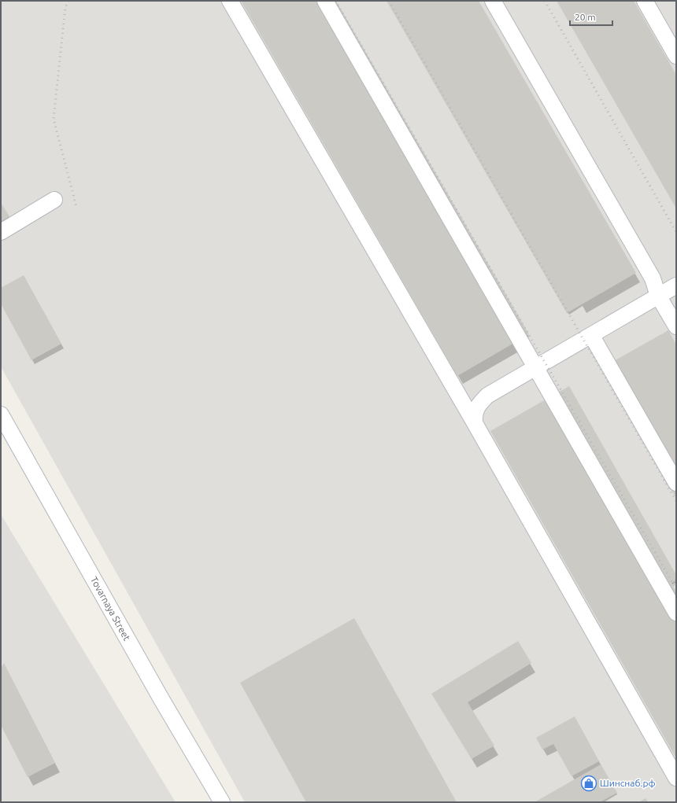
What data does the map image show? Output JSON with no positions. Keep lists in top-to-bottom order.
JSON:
{
  "streets": {
    "street": ["Tovarnaya Street"]
  },
  "places": {
    "shop": ["Шинснаб.рф"]
  },
  "scale_bar": "20 m"
}
